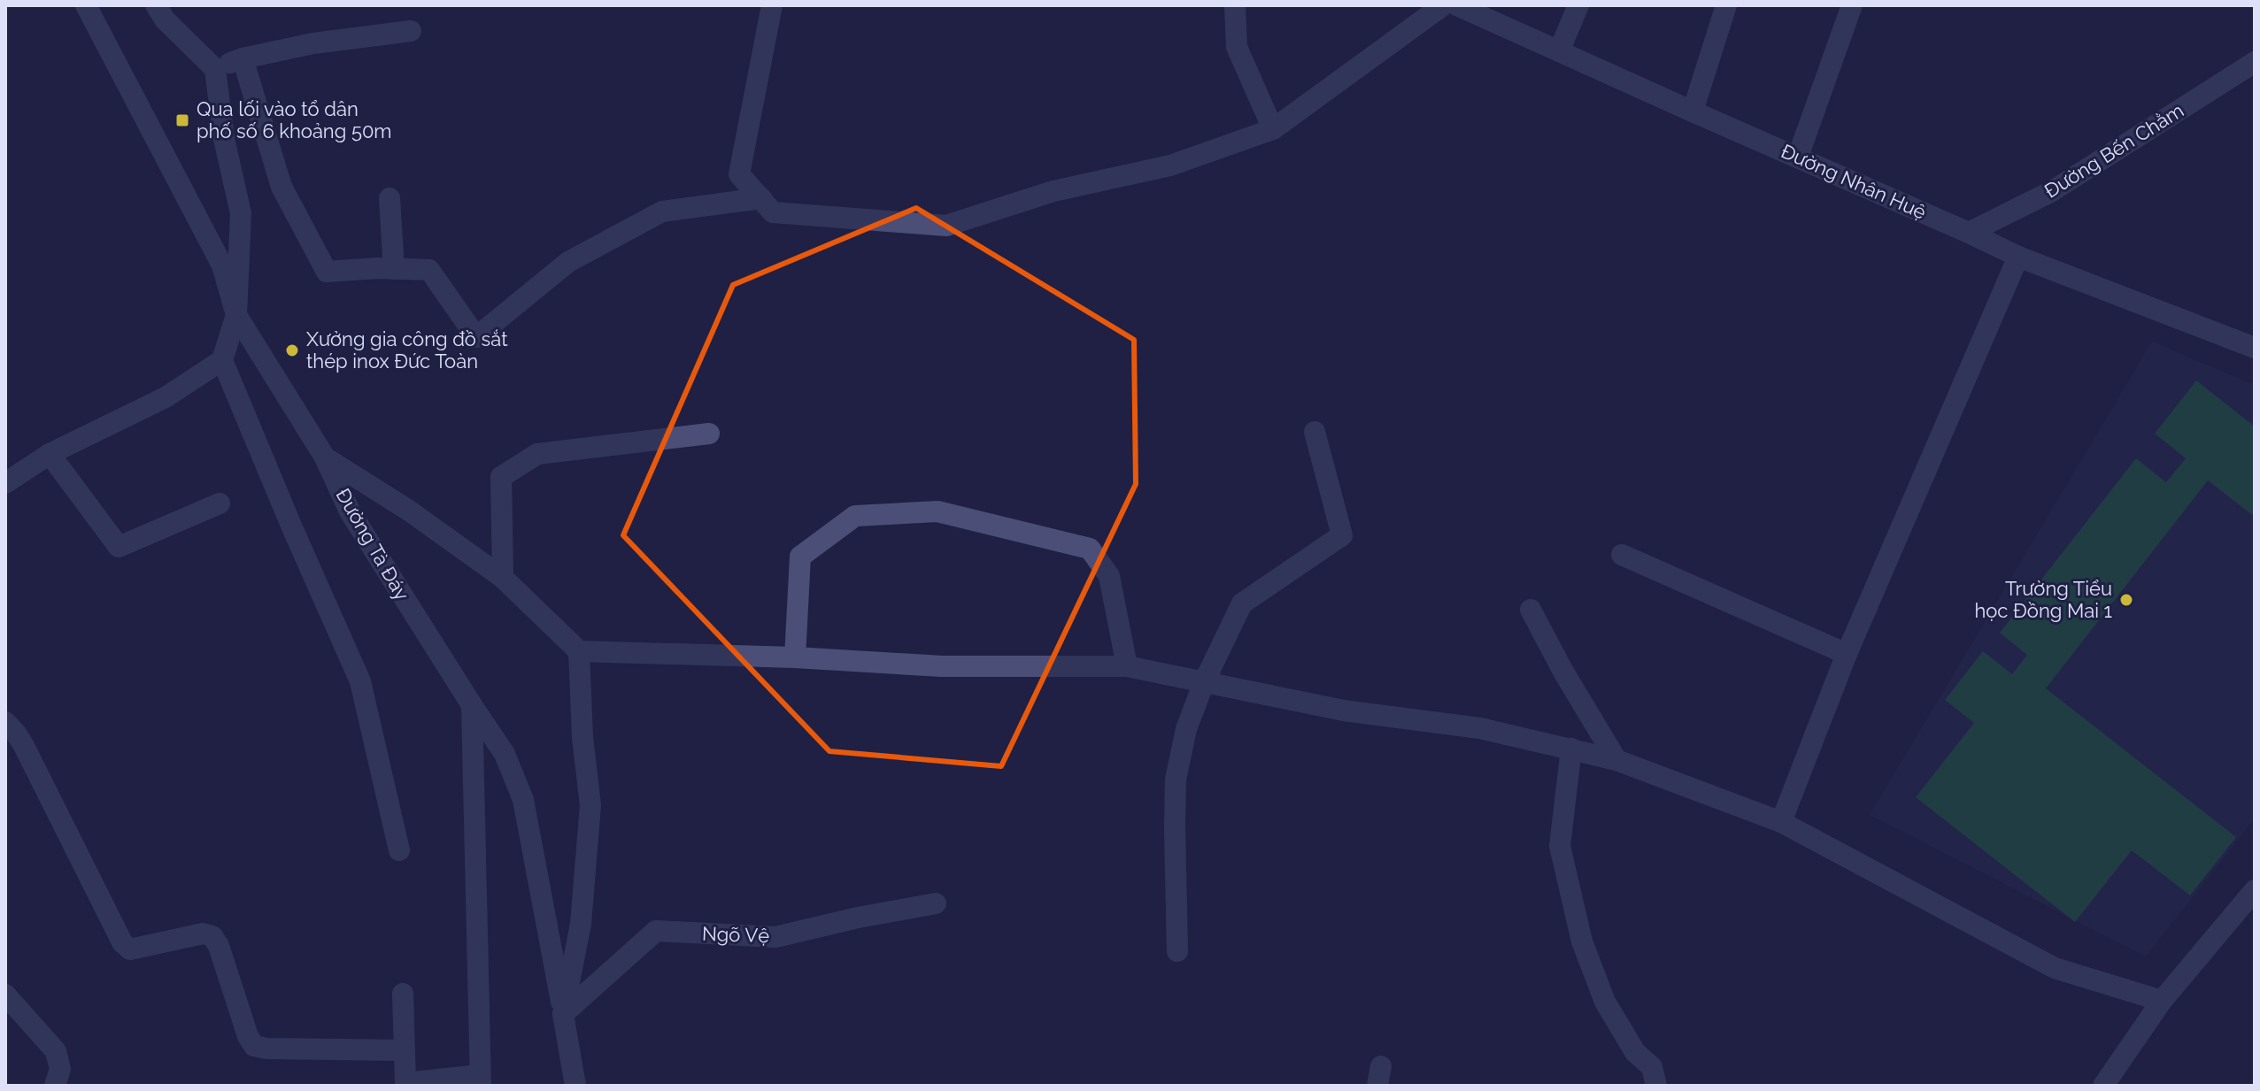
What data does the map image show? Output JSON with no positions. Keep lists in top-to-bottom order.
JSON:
{
  "streets": {
    "street": [
      "Đường Bến Chằm",
      "Đường Nhân Huệ",
      "Đường Tà Đáy",
      "Ngõ Vệ"
    ]
  },
  "crossings": [
    ["Đường Bến Chằm", "Đường Nhân Huệ"],
    ["Đường Tà Đáy", "Ngõ Vệ"]
  ],
  "places": {
    "transit": ["Qua lối vào tổ dân phố số 6 khoảng 50m"],
    "other": ["Xưởng gia công đồ sắt thép inox Đức Toàn", "Trường Tiểu học Đồng Mai 1"]
  }
}
